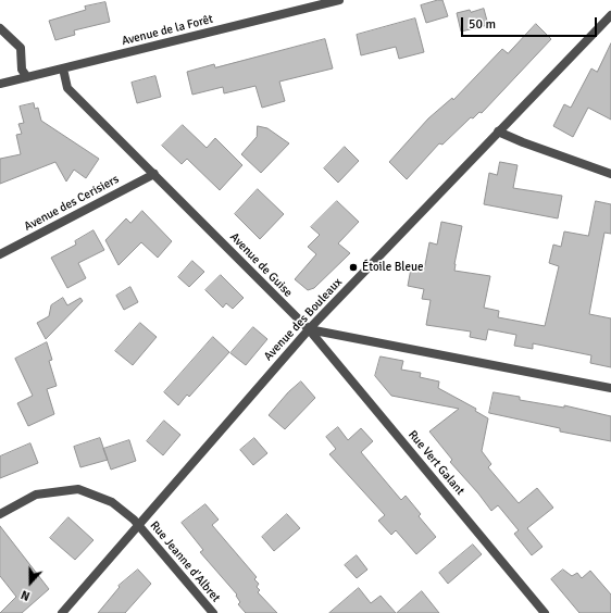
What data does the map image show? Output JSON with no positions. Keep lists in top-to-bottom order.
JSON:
{
  "streets": {
    "street": [
      "Avenue de la Forêt",
      "Avenue des Cerisiers",
      "Avenue de Guise",
      "Avenue des Bouleaux",
      "Rue Vert Galant",
      "Rue Jeanne d'Albret"
    ]
  },
  "crossings": [
    ["Avenue de la Forêt", "Avenue de Guise"],
    ["Avenue des Cerisiers", "Avenue de Guise"],
    ["Avenue de Guise", "Avenue des Bouleaux"],
    ["Avenue de Guise", "Rue Vert Galant"],
    ["Avenue des Bouleaux", "Rue Vert Galant"],
    ["Avenue des Bouleaux", "Rue Jeanne d'Albret"]
  ],
  "places": ["Étoile Bleue"],
  "scale_bar": "50 m",
  "north": "bottom"
}
